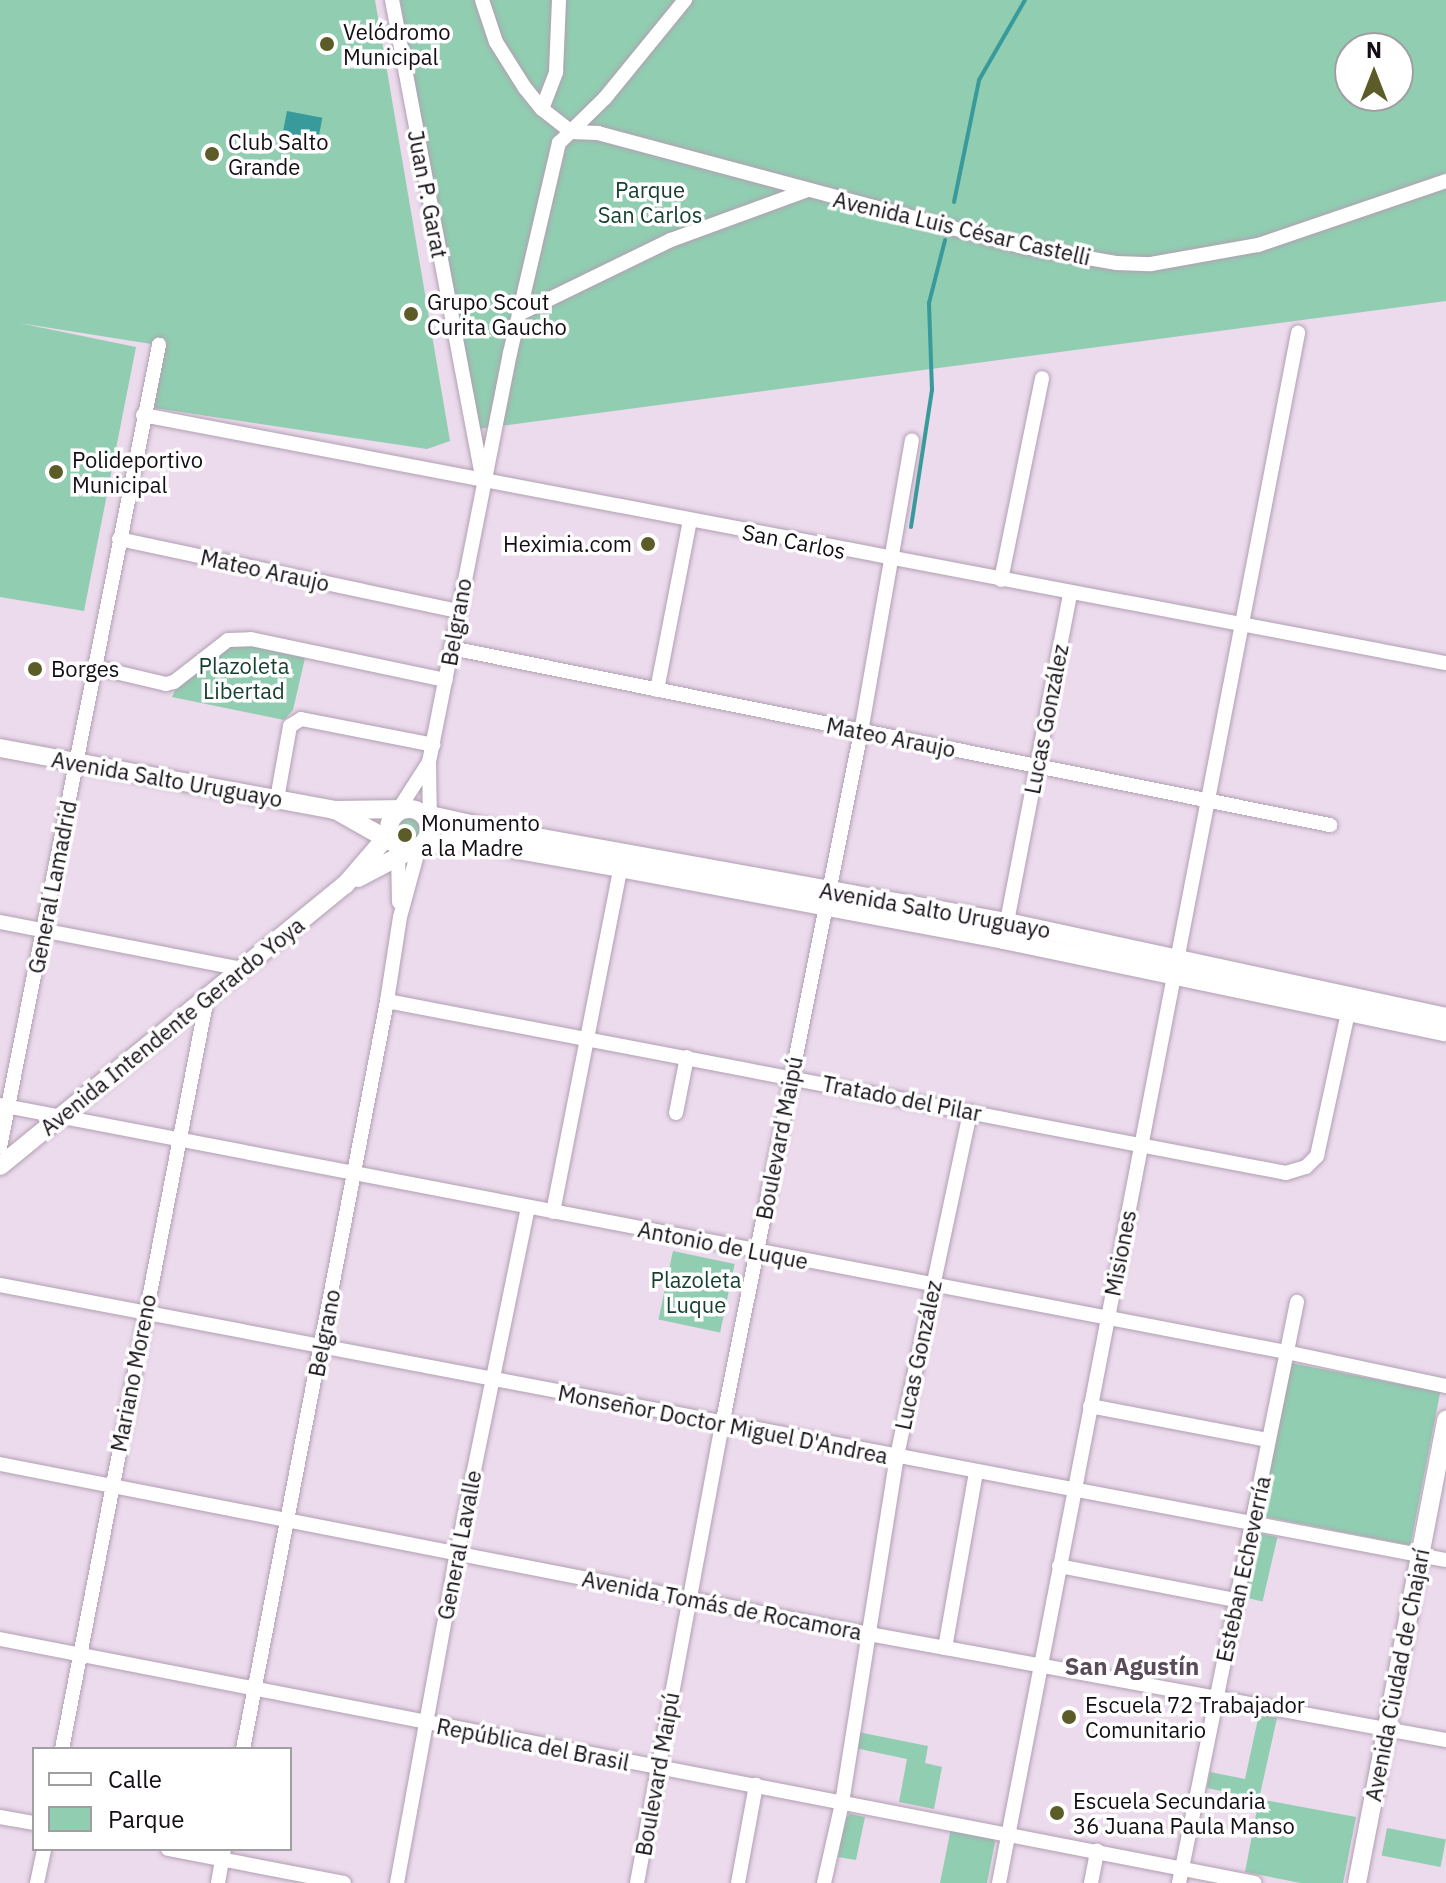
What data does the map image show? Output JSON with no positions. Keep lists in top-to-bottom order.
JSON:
{
  "streets": {
    "main road": ["Avenida Salto Uruguayo", "Avenida Intendente Gerardo Yoya", "Avenida Ciudad de Chajarí"],
    "street": [
      "Juan P. Garat",
      "Avenida Luis César Castelli",
      "San Carlos",
      "Mateo Araujo",
      "Belgrano",
      "Lucas González",
      "General Lamadrid",
      "Tratado del Pilar",
      "Boulevard Maipú",
      "Antonio de Luque",
      "Misiones",
      "Mariano Moreno",
      "Monseñor Doctor Miguel D'Andrea",
      "General Lavalle",
      "Esteban Echeverría",
      "Avenida Tomás de Rocamora",
      "República del Brasil"
    ]
  },
  "crossings": [
    ["Juan P. Garat", "San Carlos"],
    ["Juan P. Garat", "Belgrano"],
    ["Avenida Luis César Castelli", "Belgrano"],
    ["San Carlos", "Belgrano"],
    ["San Carlos", "Lucas González"],
    ["San Carlos", "General Lamadrid"],
    ["San Carlos", "Boulevard Maipú"],
    ["San Carlos", "Misiones"],
    ["Mateo Araujo", "Belgrano"],
    ["Mateo Araujo", "Lucas González"],
    ["Mateo Araujo", "General Lamadrid"],
    ["Mateo Araujo", "Boulevard Maipú"],
    ["Mateo Araujo", "Misiones"],
    ["Belgrano", "Avenida Salto Uruguayo"],
    ["Belgrano", "Avenida Intendente Gerardo Yoya"],
    ["Belgrano", "Tratado del Pilar"],
    ["Belgrano", "Antonio de Luque"],
    ["Belgrano", "Monseñor Doctor Miguel D'Andrea"],
    ["Belgrano", "Avenida Tomás de Rocamora"],
    ["Belgrano", "República del Brasil"],
    ["Lucas González", "Avenida Salto Uruguayo"],
    ["Lucas González", "Tratado del Pilar"],
    ["Lucas González", "Antonio de Luque"],
    ["Lucas González", "Monseñor Doctor Miguel D'Andrea"],
    ["Lucas González", "Avenida Tomás de Rocamora"],
    ["Lucas González", "República del Brasil"],
    ["Avenida Salto Uruguayo", "General Lamadrid"],
    ["Avenida Salto Uruguayo", "Avenida Intendente Gerardo Yoya"],
    ["Avenida Salto Uruguayo", "Tratado del Pilar"],
    ["Avenida Salto Uruguayo", "Boulevard Maipú"],
    ["Avenida Salto Uruguayo", "Misiones"],
    ["General Lamadrid", "Antonio de Luque"],
    ["Avenida Intendente Gerardo Yoya", "Antonio de Luque"],
    ["Avenida Intendente Gerardo Yoya", "Mariano Moreno"],
    ["Tratado del Pilar", "Boulevard Maipú"],
    ["Tratado del Pilar", "Misiones"],
    ["Boulevard Maipú", "Antonio de Luque"],
    ["Boulevard Maipú", "Monseñor Doctor Miguel D'Andrea"],
    ["Boulevard Maipú", "Avenida Tomás de Rocamora"],
    ["Boulevard Maipú", "República del Brasil"],
    ["Antonio de Luque", "Misiones"],
    ["Antonio de Luque", "Mariano Moreno"],
    ["Antonio de Luque", "General Lavalle"],
    ["Antonio de Luque", "Esteban Echeverría"],
    ["Misiones", "Monseñor Doctor Miguel D'Andrea"],
    ["Misiones", "Avenida Tomás de Rocamora"],
    ["Misiones", "República del Brasil"],
    ["Mariano Moreno", "Monseñor Doctor Miguel D'Andrea"],
    ["Mariano Moreno", "Avenida Tomás de Rocamora"],
    ["Mariano Moreno", "República del Brasil"],
    ["Monseñor Doctor Miguel D'Andrea", "General Lavalle"],
    ["Monseñor Doctor Miguel D'Andrea", "Esteban Echeverría"],
    ["Monseñor Doctor Miguel D'Andrea", "Avenida Ciudad de Chajarí"],
    ["General Lavalle", "Avenida Tomás de Rocamora"],
    ["General Lavalle", "República del Brasil"],
    ["Esteban Echeverría", "Avenida Tomás de Rocamora"],
    ["Esteban Echeverría", "República del Brasil"],
    ["Avenida Tomás de Rocamora", "Avenida Ciudad de Chajarí"]
  ],
  "districts": ["San Agustín"],
  "parks": ["Parque San Carlos", "Plazoleta Libertad", "Plazoleta Luque"],
  "places": [
    "Velódromo Municipal",
    "Club Salto Grande",
    "Grupo Scout Curita Gaucho",
    "Polideportivo Municipal",
    "Heximia.com",
    "Borges",
    "Monumento a la Madre",
    "Escuela 72 Trabajador Comunitario",
    "Escuela Secundaria 36 Juana Paula Manso"
  ],
  "legend": ["Calle", "Parque"],
  "north": "top"
}
